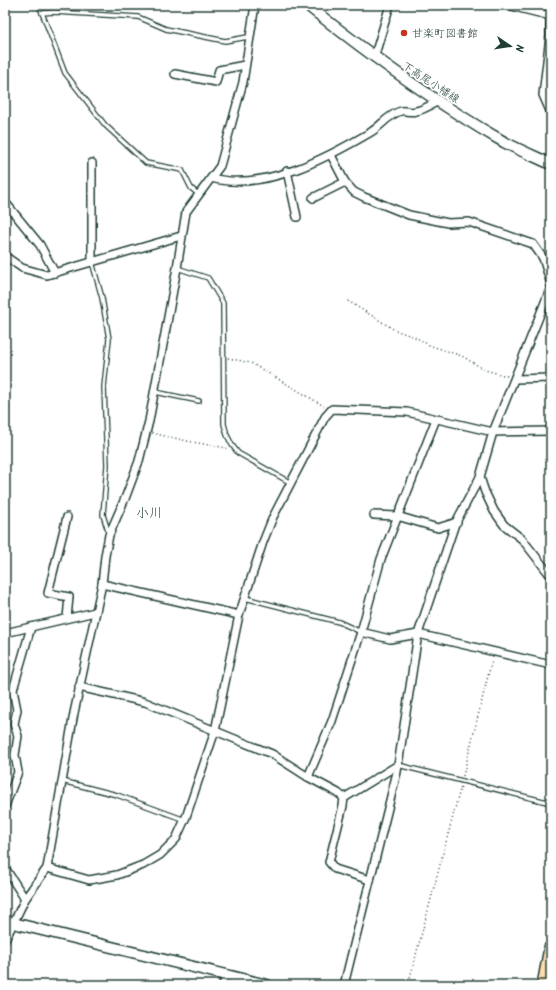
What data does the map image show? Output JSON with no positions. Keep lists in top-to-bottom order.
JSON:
{
  "streets": {
    "main road": ["下高尾小幡線"]
  },
  "districts": ["小川"],
  "places": ["甘楽町図書館"],
  "north": "right"
}
